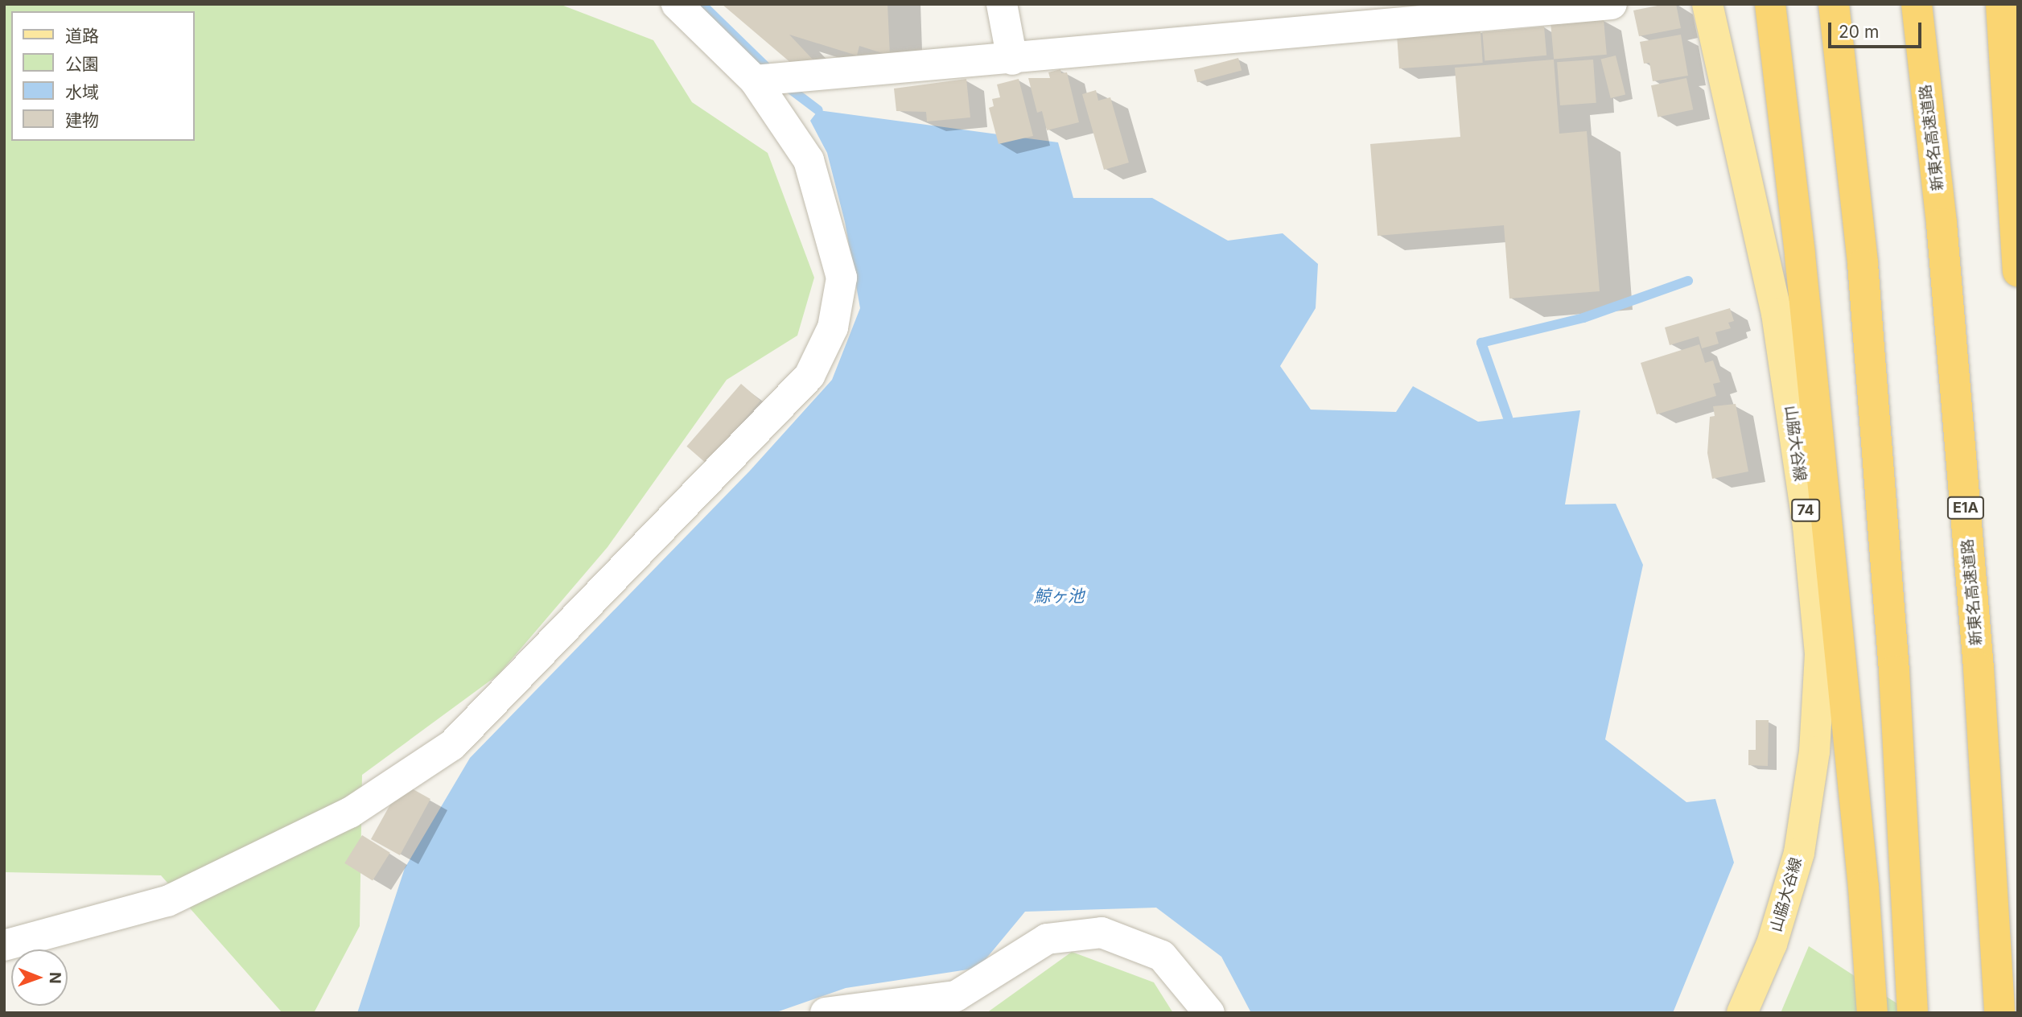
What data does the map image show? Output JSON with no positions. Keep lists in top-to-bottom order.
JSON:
{
  "streets": {
    "highway": ["新東名高速道路", "E1A"],
    "main road": ["山脇大谷線", "74"]
  },
  "water": ["鯨ヶ池"],
  "legend": [
    "道路",
    "公園",
    "水域",
    "建物"
  ],
  "scale_bar": "20 m",
  "north": "right"
}
